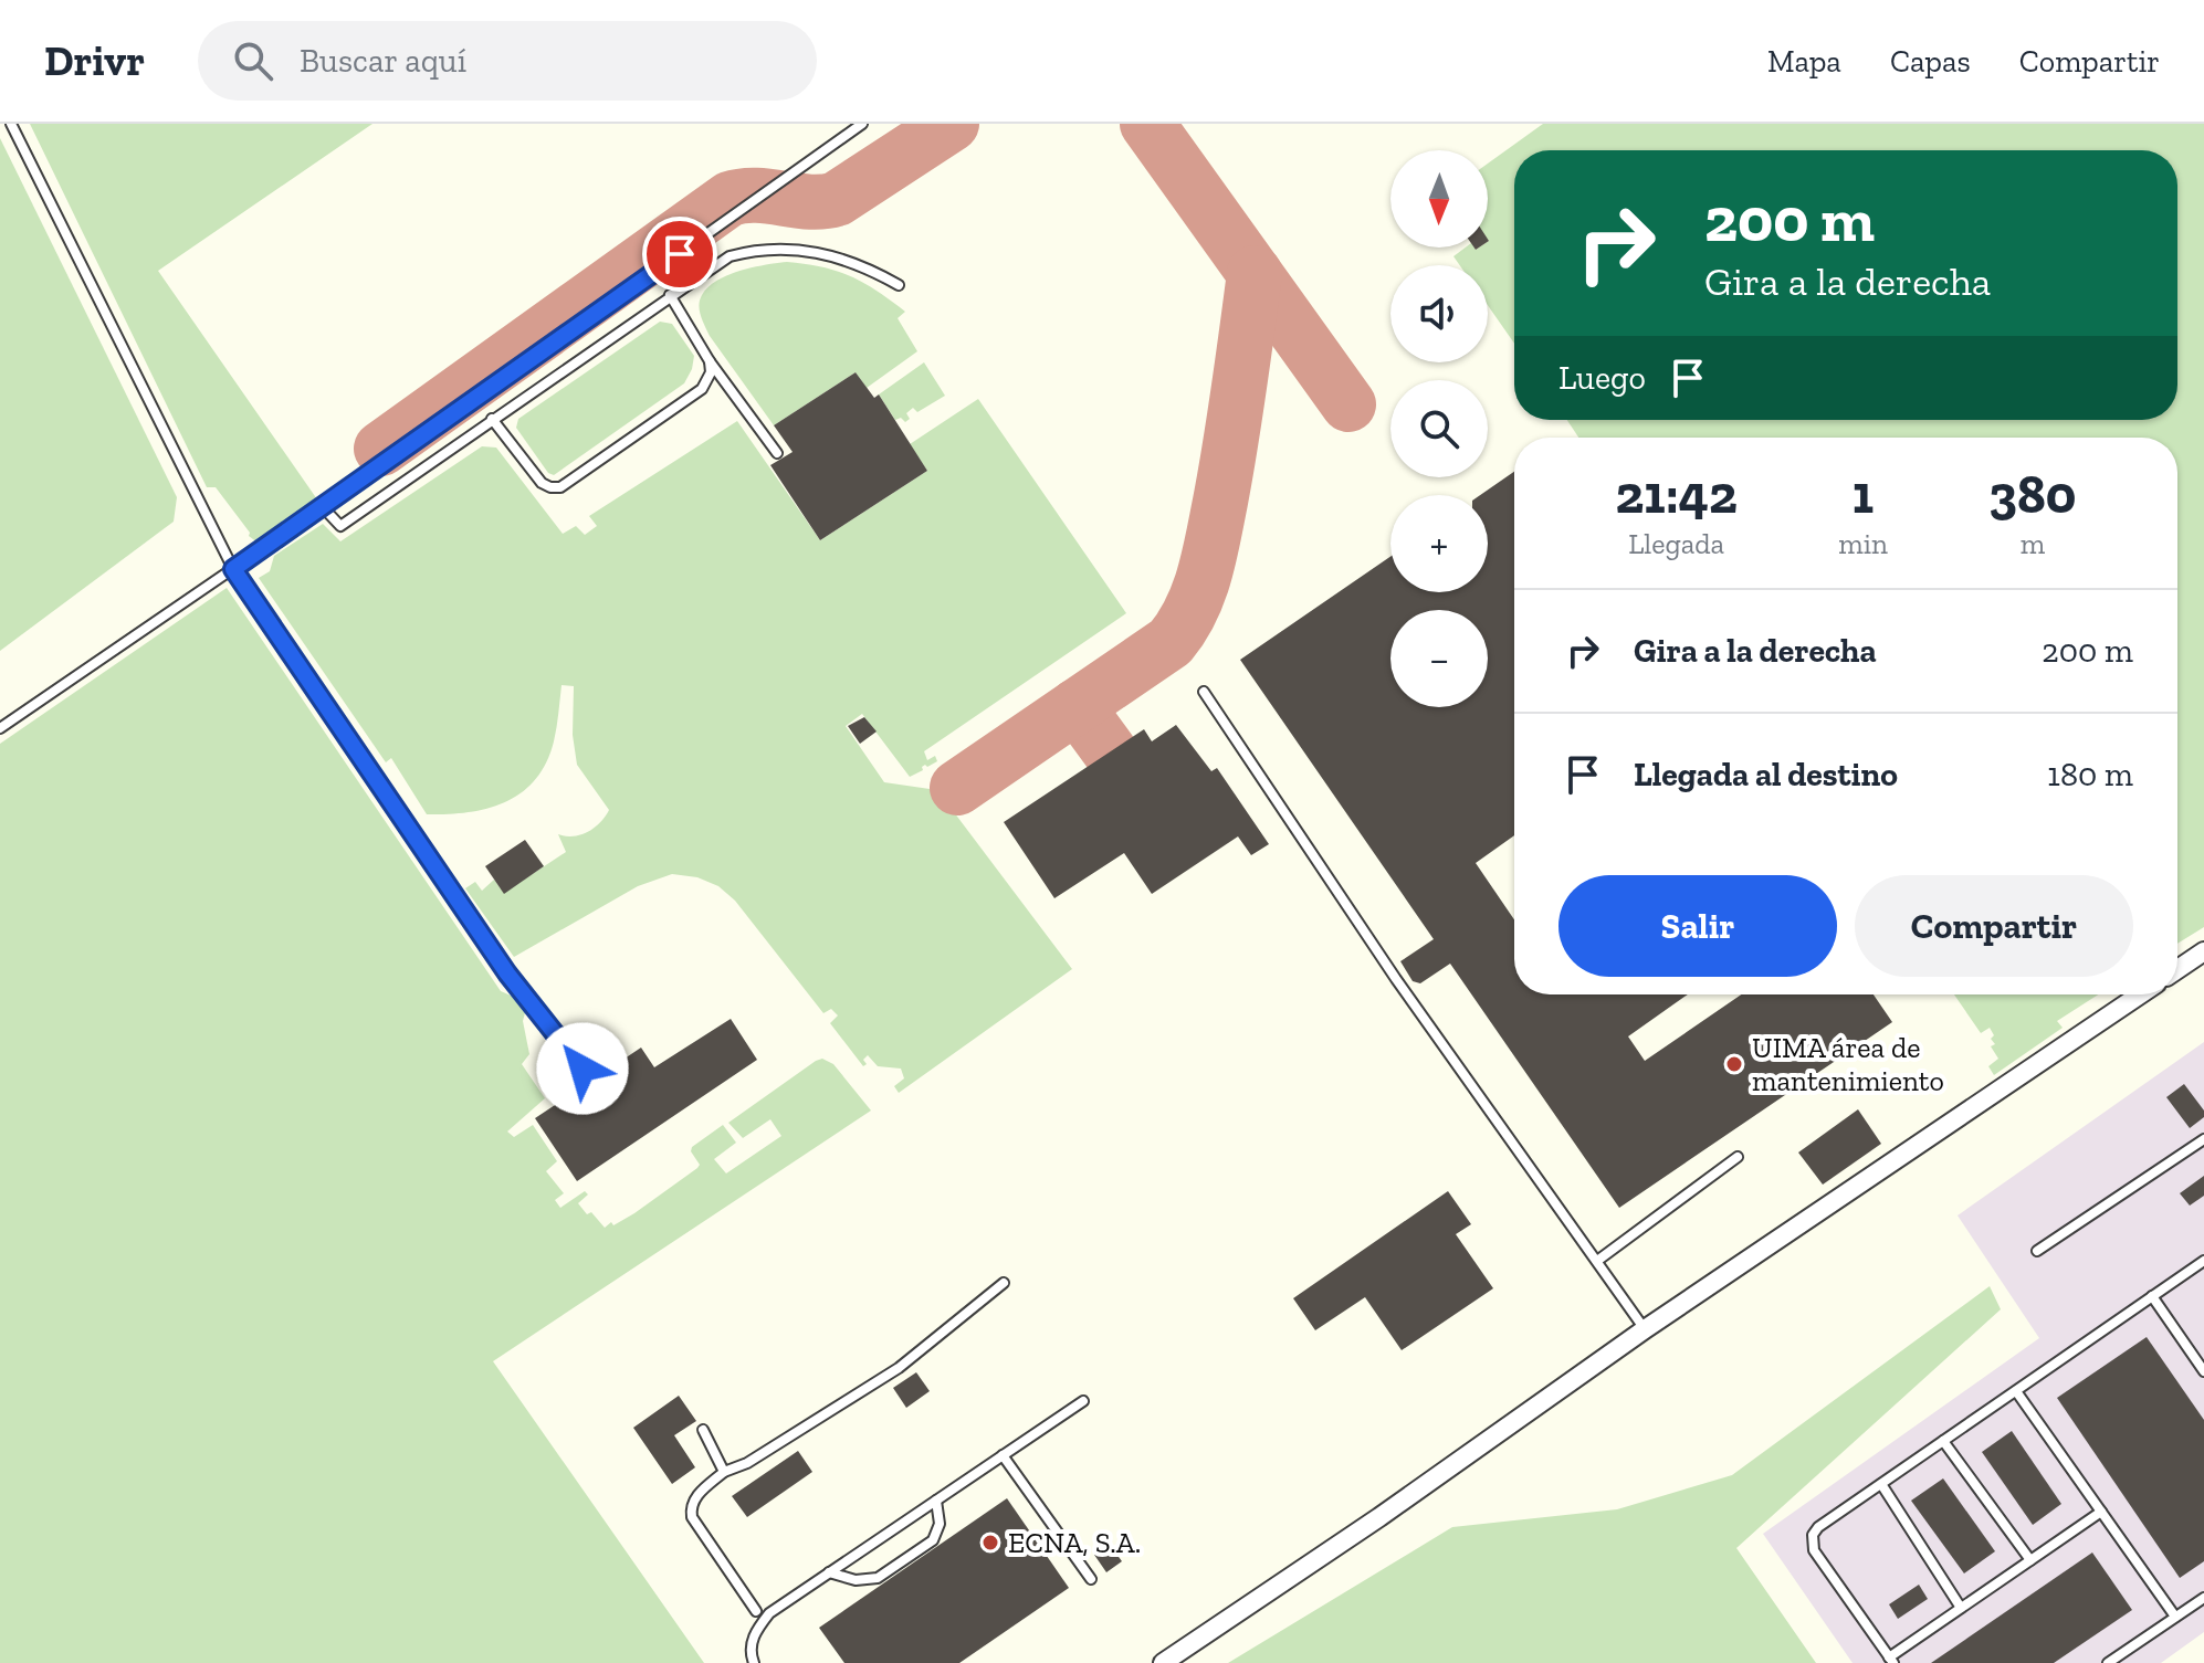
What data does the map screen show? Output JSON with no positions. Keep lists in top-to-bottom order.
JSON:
{
  "places": ["UIMA área de mantenimiento", "ECNA, S.A."],
  "north": "bottom",
  "page": {
    "header": "Drivr",
    "search": "Buscar aquí",
    "nav": ["Mapa", "Capas", "Compartir"],
    "map_buttons": ["+", "−"],
    "turn": ["200 m", "Gira a la derecha"],
    "then": "Luego",
    "eta": [
      "21:42",
      "Llegada",
      "1",
      "min",
      "380",
      "m"
    ],
    "list": [
      {
        "name": "Gira a la derecha",
        "value": "200 m"
      },
      {
        "name": "Llegada al destino",
        "value": "180 m"
      }
    ],
    "buttons": ["Salir", "Compartir"]
  }
}
